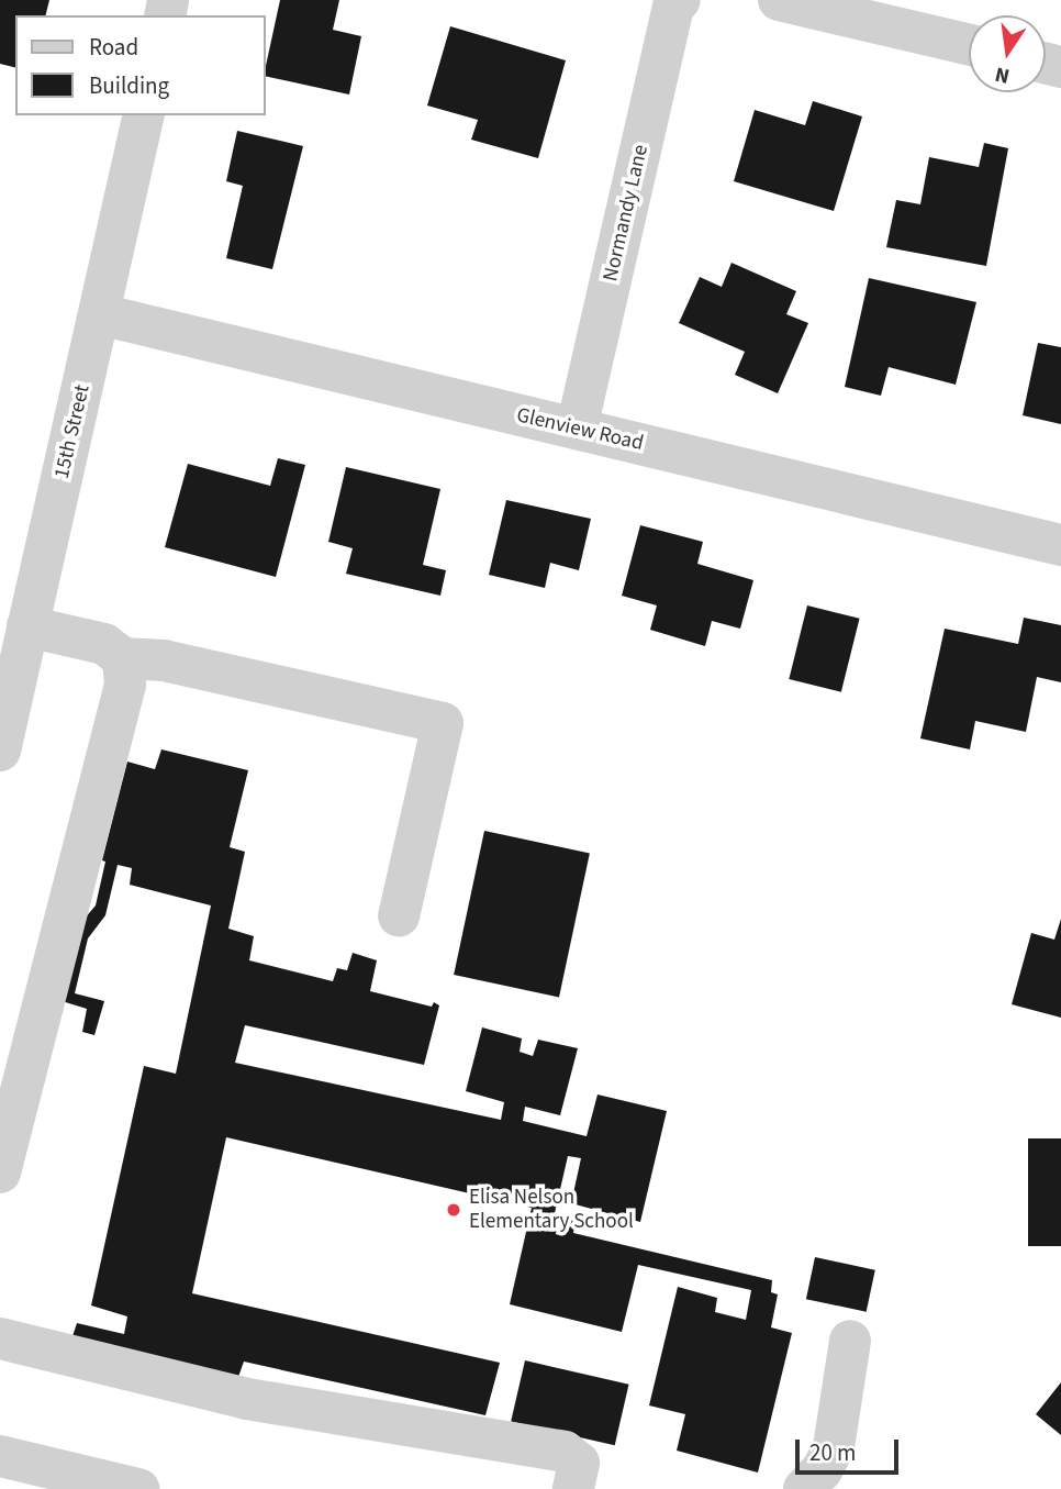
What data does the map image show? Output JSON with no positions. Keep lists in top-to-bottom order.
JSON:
{
  "streets": {
    "street": ["Normandy Lane", "Glenview Road", "15th Street"]
  },
  "crossings": [
    ["Normandy Lane", "Glenview Road"],
    ["Glenview Road", "15th Street"]
  ],
  "places": ["Elisa Nelson Elementary School"],
  "legend": ["Road", "Building"],
  "scale_bar": "20 m",
  "north": "bottom"
}
